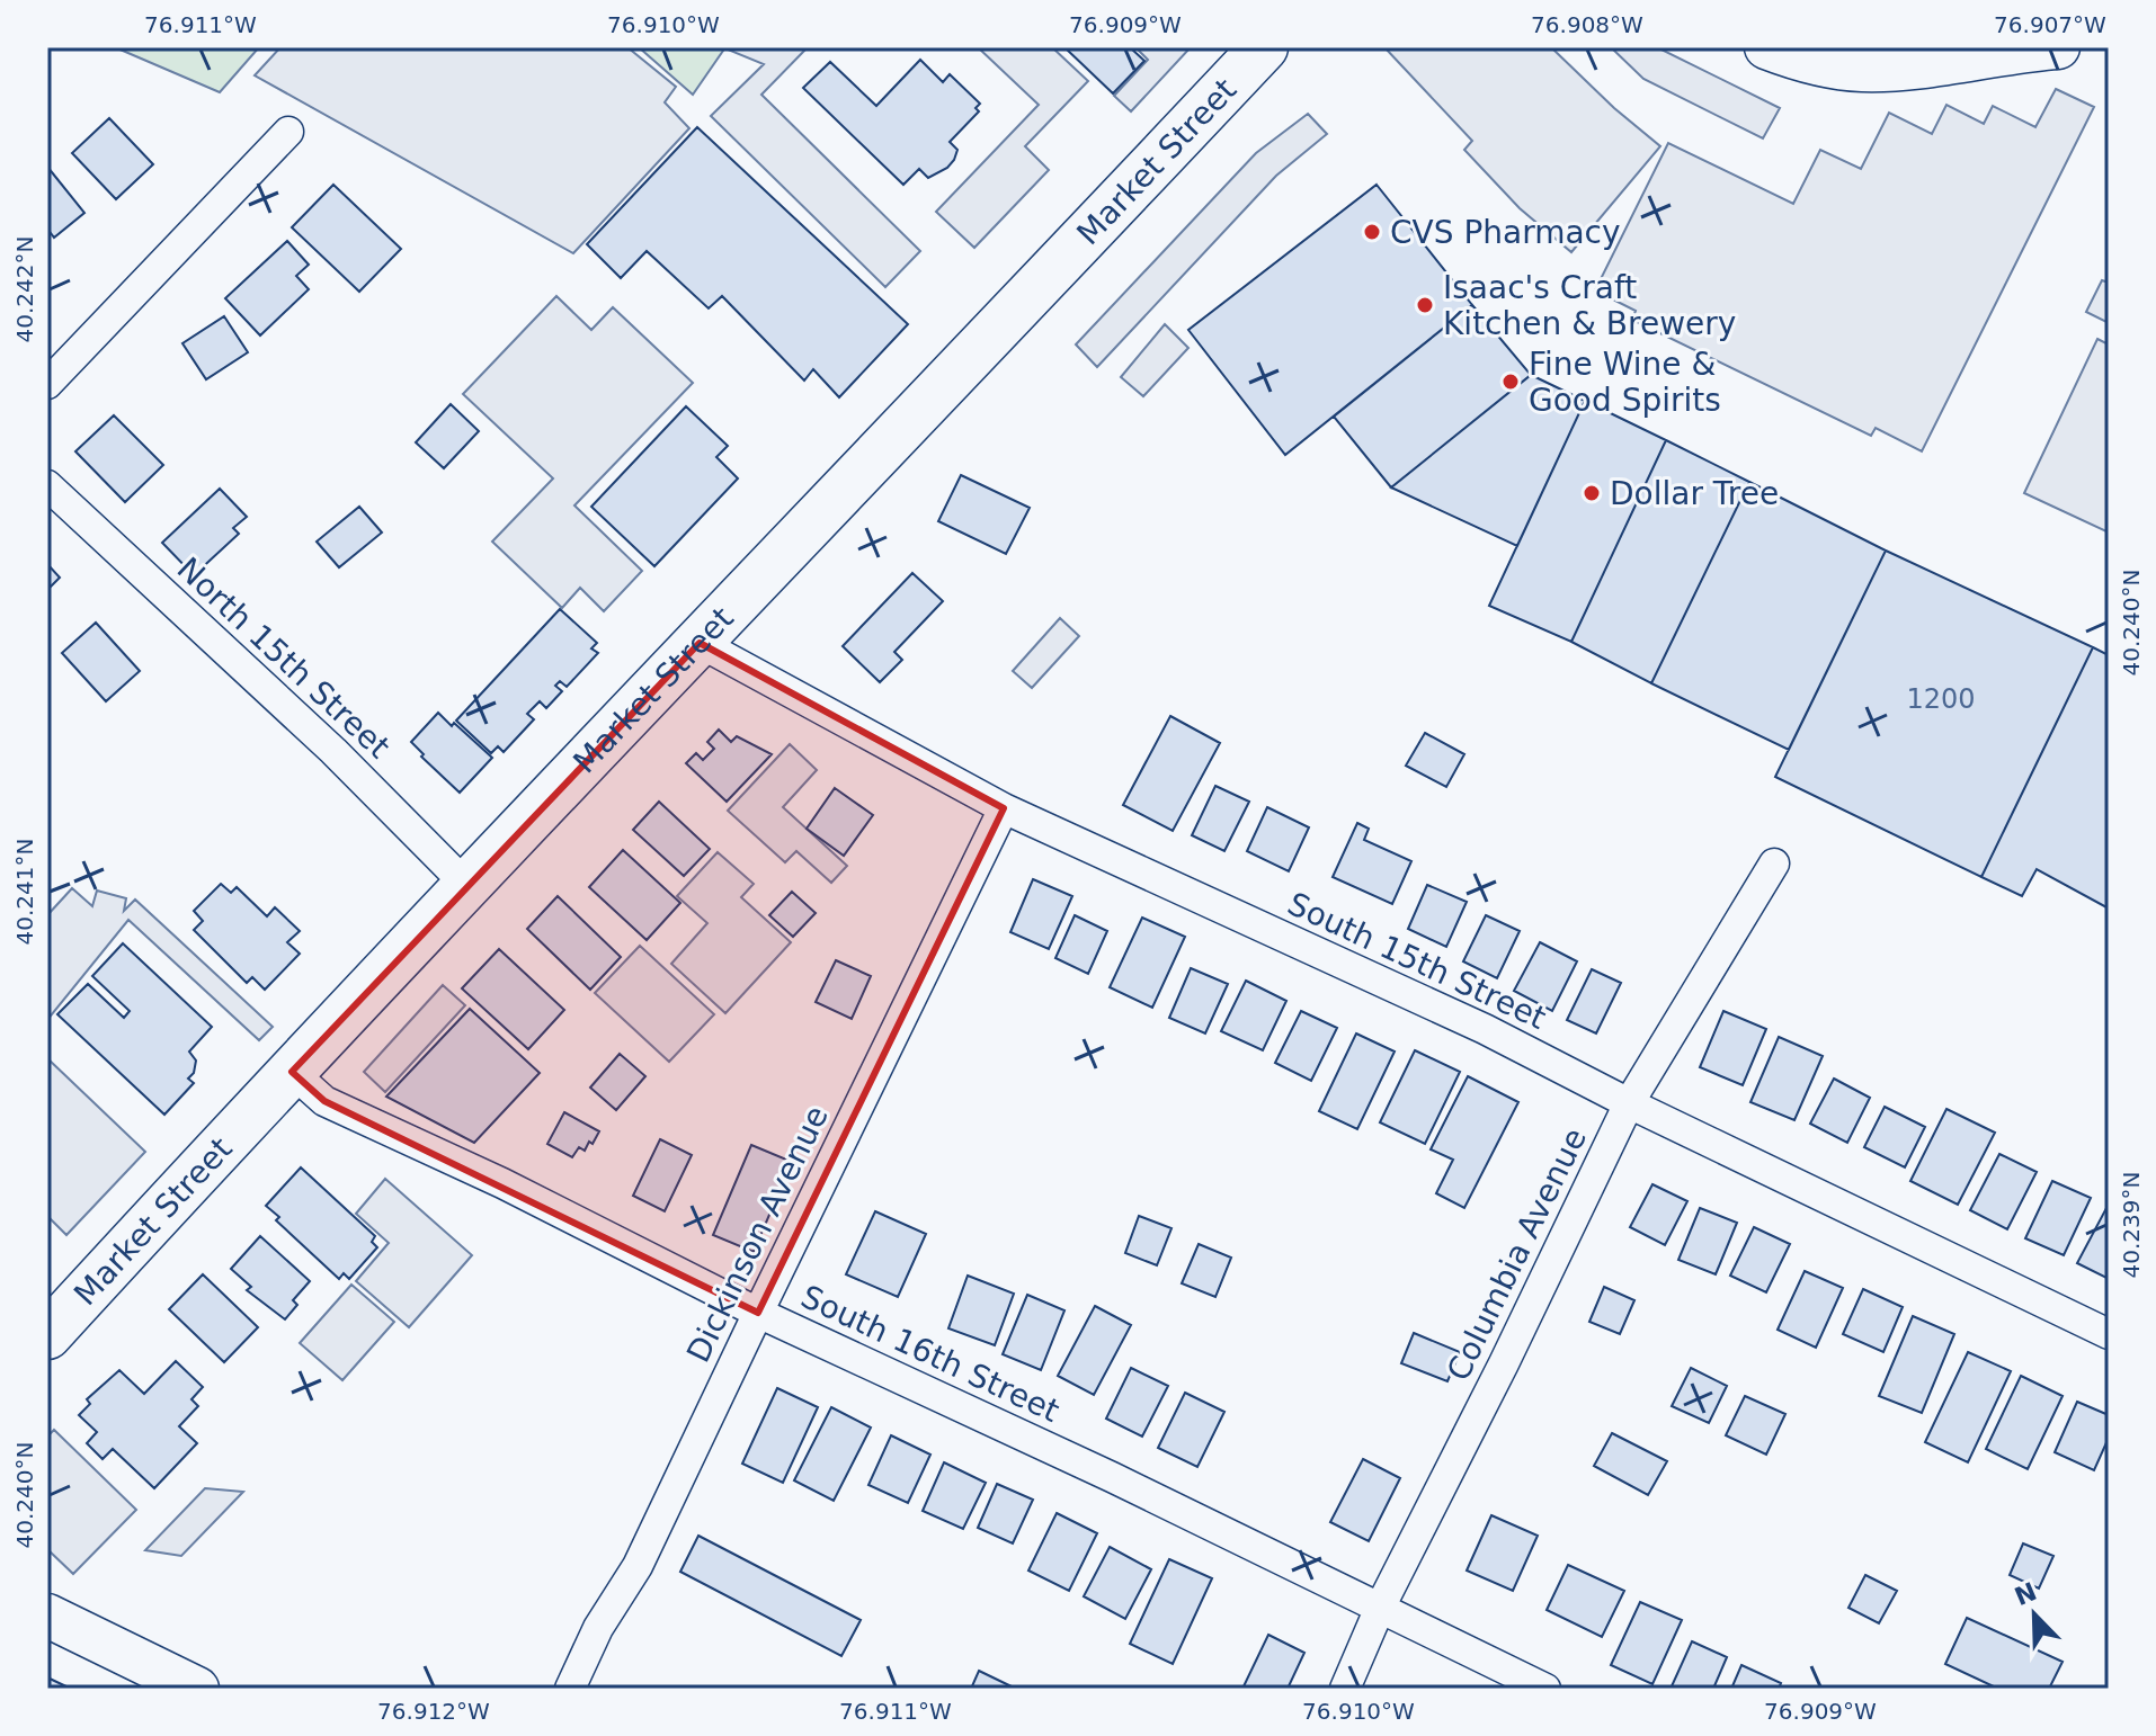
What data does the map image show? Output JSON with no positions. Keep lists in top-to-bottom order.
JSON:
{
  "streets": {
    "main road": ["Market Street"],
    "street": [
      "North 15th Street",
      "South 15th Street",
      "Dickinson Avenue",
      "Columbia Avenue",
      "South 16th Street"
    ]
  },
  "crossings": [
    ["Market Street", "North 15th Street"],
    ["Market Street", "South 15th Street"],
    ["Market Street", "South 16th Street"],
    ["South 15th Street", "Dickinson Avenue"],
    ["South 15th Street", "Columbia Avenue"],
    ["Dickinson Avenue", "South 16th Street"],
    ["Columbia Avenue", "South 16th Street"]
  ],
  "places": [
    "CVS Pharmacy",
    "Isaac's Craft Kitchen & Brewery",
    "Fine Wine & Good Spirits",
    "Dollar Tree"
  ],
  "house_numbers": ["1200"],
  "north": "top left",
  "coordinates": [
    "76.911°W",
    "76.910°W",
    "76.909°W",
    "76.908°W",
    "76.907°W",
    "40.242°N",
    "40.240°N",
    "40.241°N",
    "40.239°N",
    "76.912°W"
  ]
}
